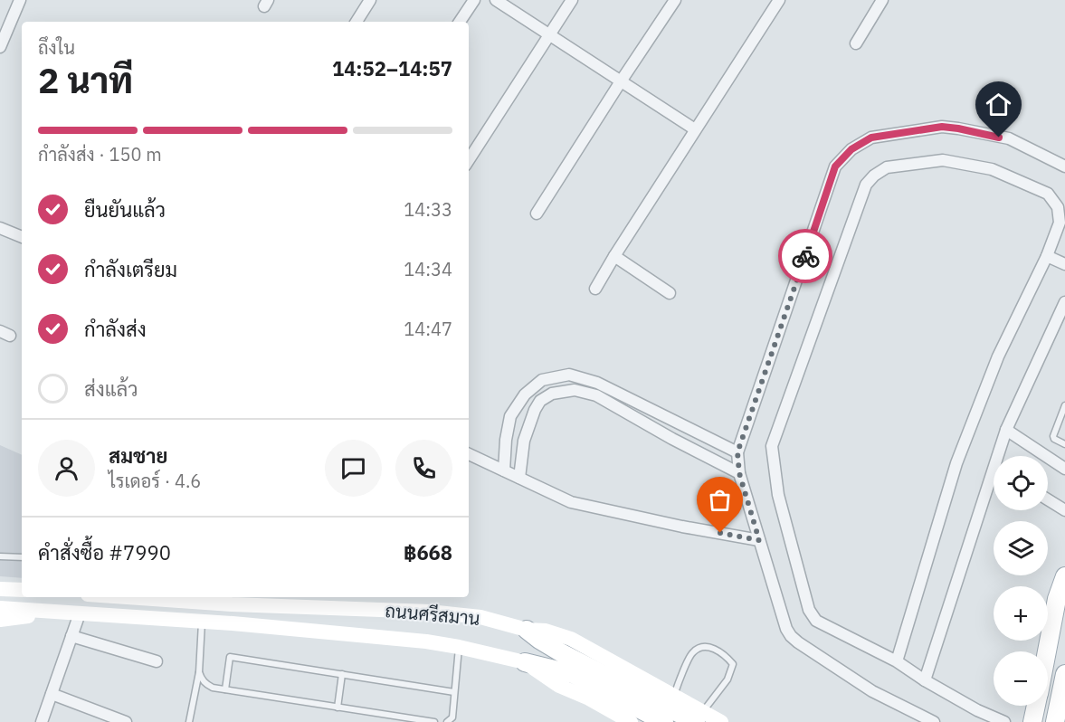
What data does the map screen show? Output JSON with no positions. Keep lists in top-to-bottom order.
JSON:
{
  "streets": {
    "main road": ["ถนนศรีสมาน"]
  },
  "page": {
    "heading": ["2 นาที", "ถึงใน", "14:52–14:57"],
    "panel": [
      "สมชาย",
      "ไรเดอร์ · 4.6",
      "คำสั่งซื้อ #7990",
      "฿668"
    ],
    "bar": "กำลังส่ง · 150 m",
    "list": [
      ["ยืนยันแล้ว", "14:33"],
      ["กำลังเตรียม", "14:34"],
      ["กำลังส่ง", "14:47"],
      "ส่งแล้ว"
    ],
    "map_buttons": ["+", "−"]
  }
}
